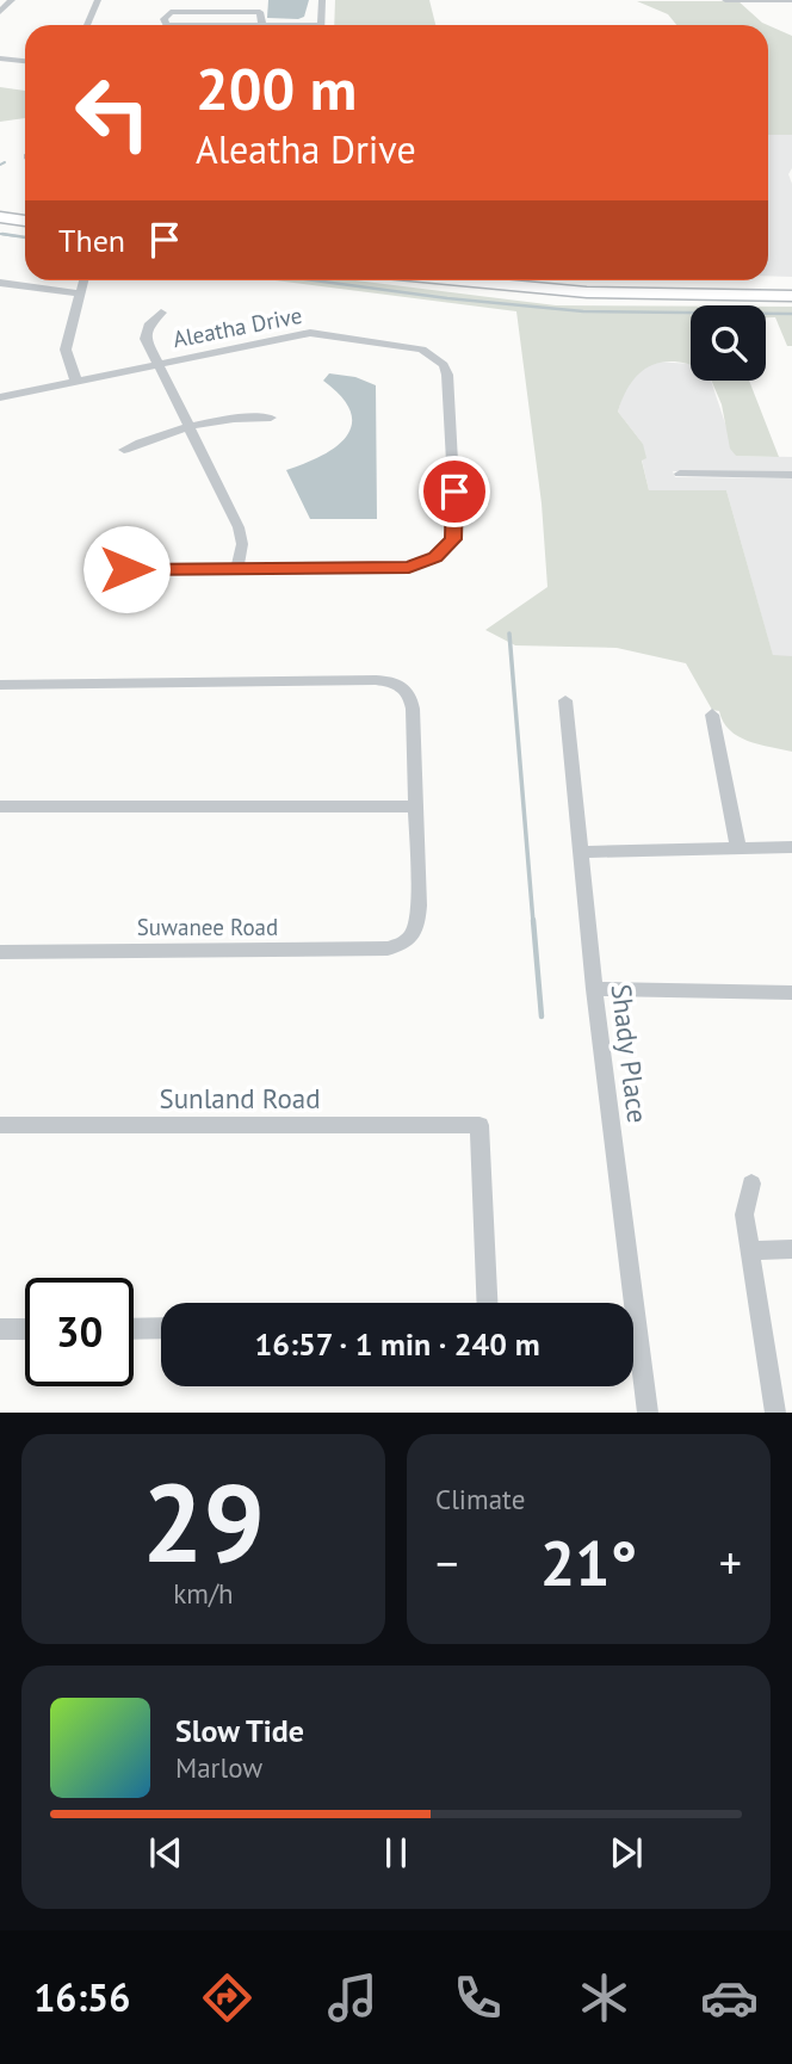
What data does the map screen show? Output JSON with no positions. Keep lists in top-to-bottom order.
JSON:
{
  "streets": {
    "street": [
      "Aleatha Drive",
      "Suwanee Road",
      "Shady Place",
      "Sunland Road"
    ]
  },
  "page": {
    "turn": ["200 m", "Aleatha Drive"],
    "then": "Then",
    "limit": "30",
    "trip": "16:57 · 1 min · 240 m",
    "tile": [
      ["29", "km/h"],
      "Climate"
    ],
    "heat": ["−", "21°", "+"],
    "song": ["Slow Tide", "Marlow"],
    "tabs": "16:56"
  }
}
